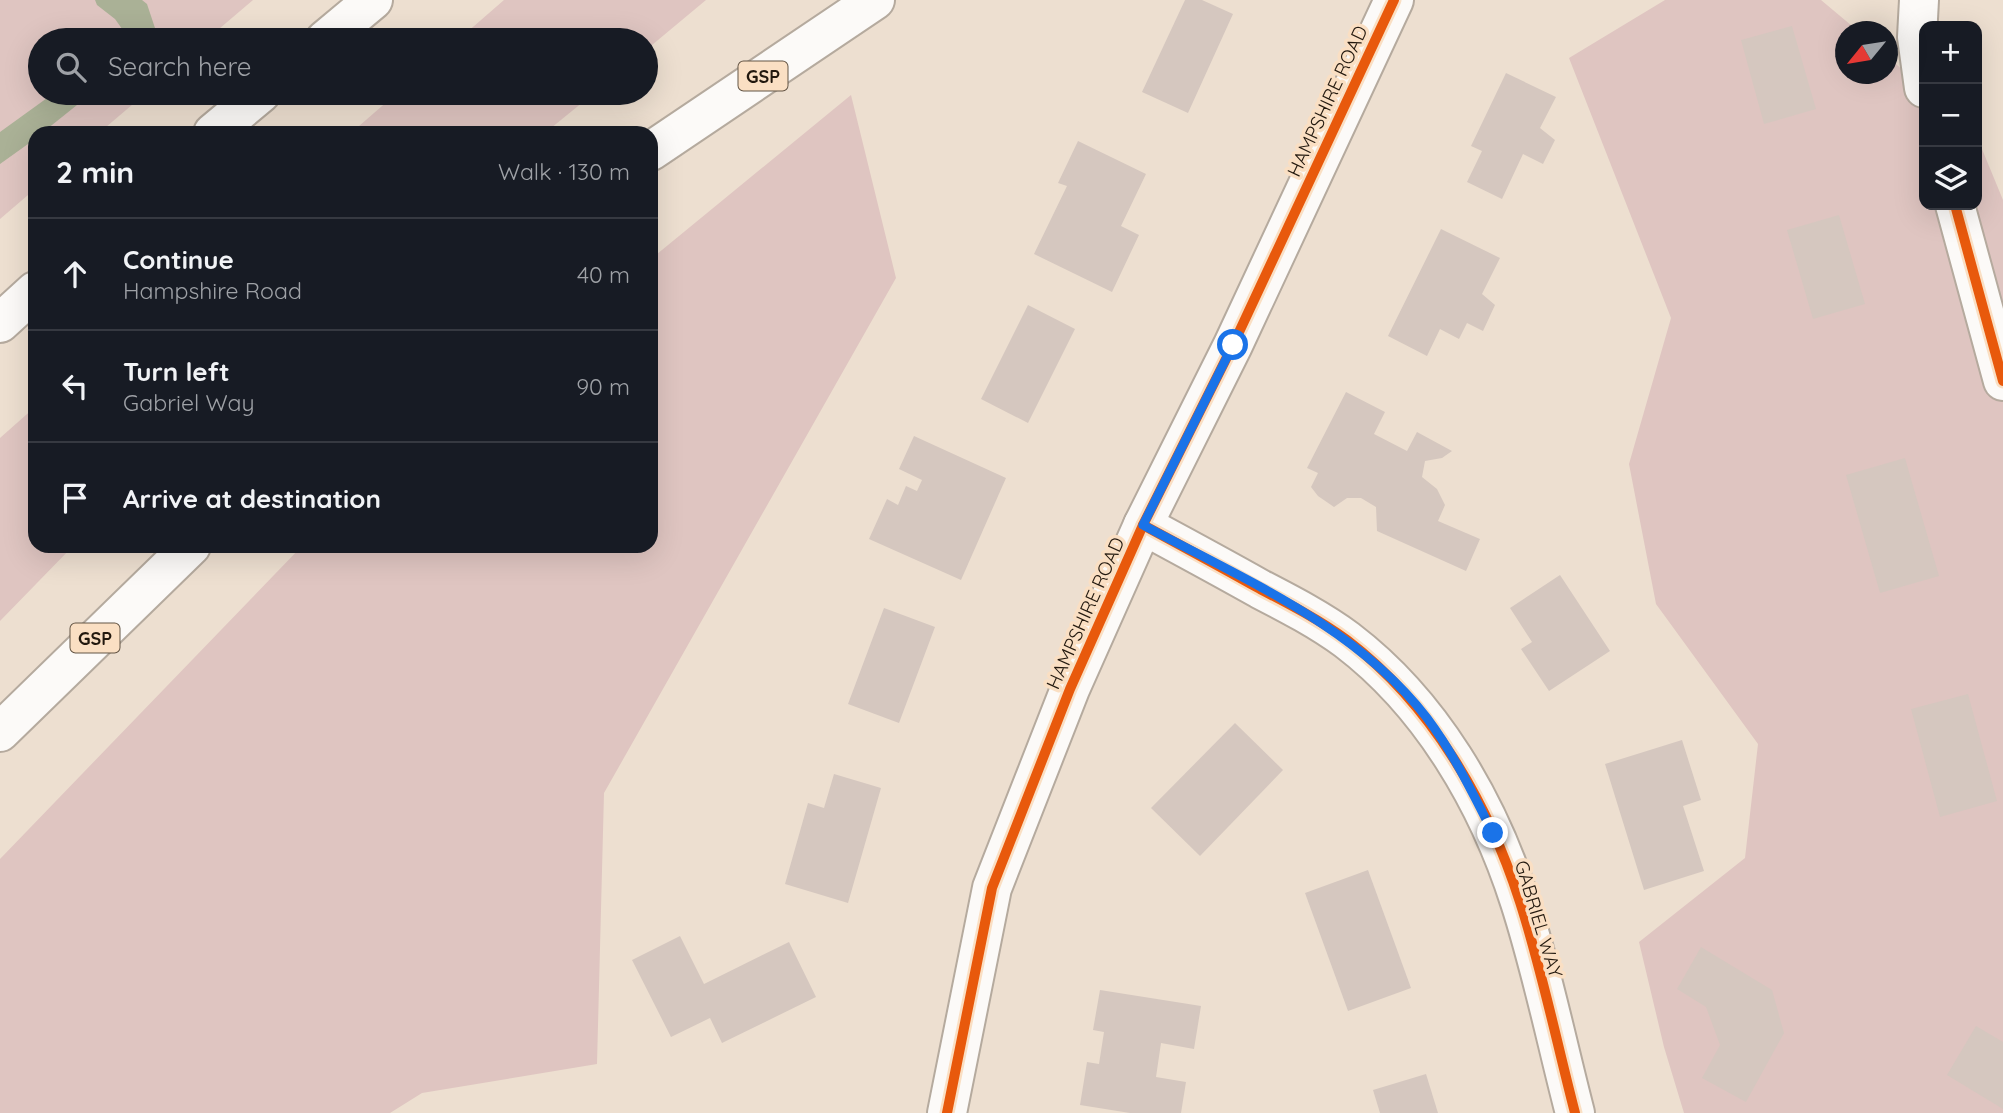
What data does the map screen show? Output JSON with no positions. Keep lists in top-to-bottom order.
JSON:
{
  "streets": {
    "main road": ["GSP", "HAMPSHIRE ROAD", "GABRIEL WAY"]
  },
  "crossings": [
    ["HAMPSHIRE ROAD", "GABRIEL WAY"]
  ],
  "north": "bottom left",
  "page": {
    "map_buttons": ["+", "−"],
    "search": "Search here",
    "heading": ["2 min", "Walk · 130 m"],
    "list": [
      ["Continue", "Hampshire Road", "40 m"],
      ["Turn left", "Gabriel Way", "90 m"],
      "Arrive at destination"
    ]
  }
}
